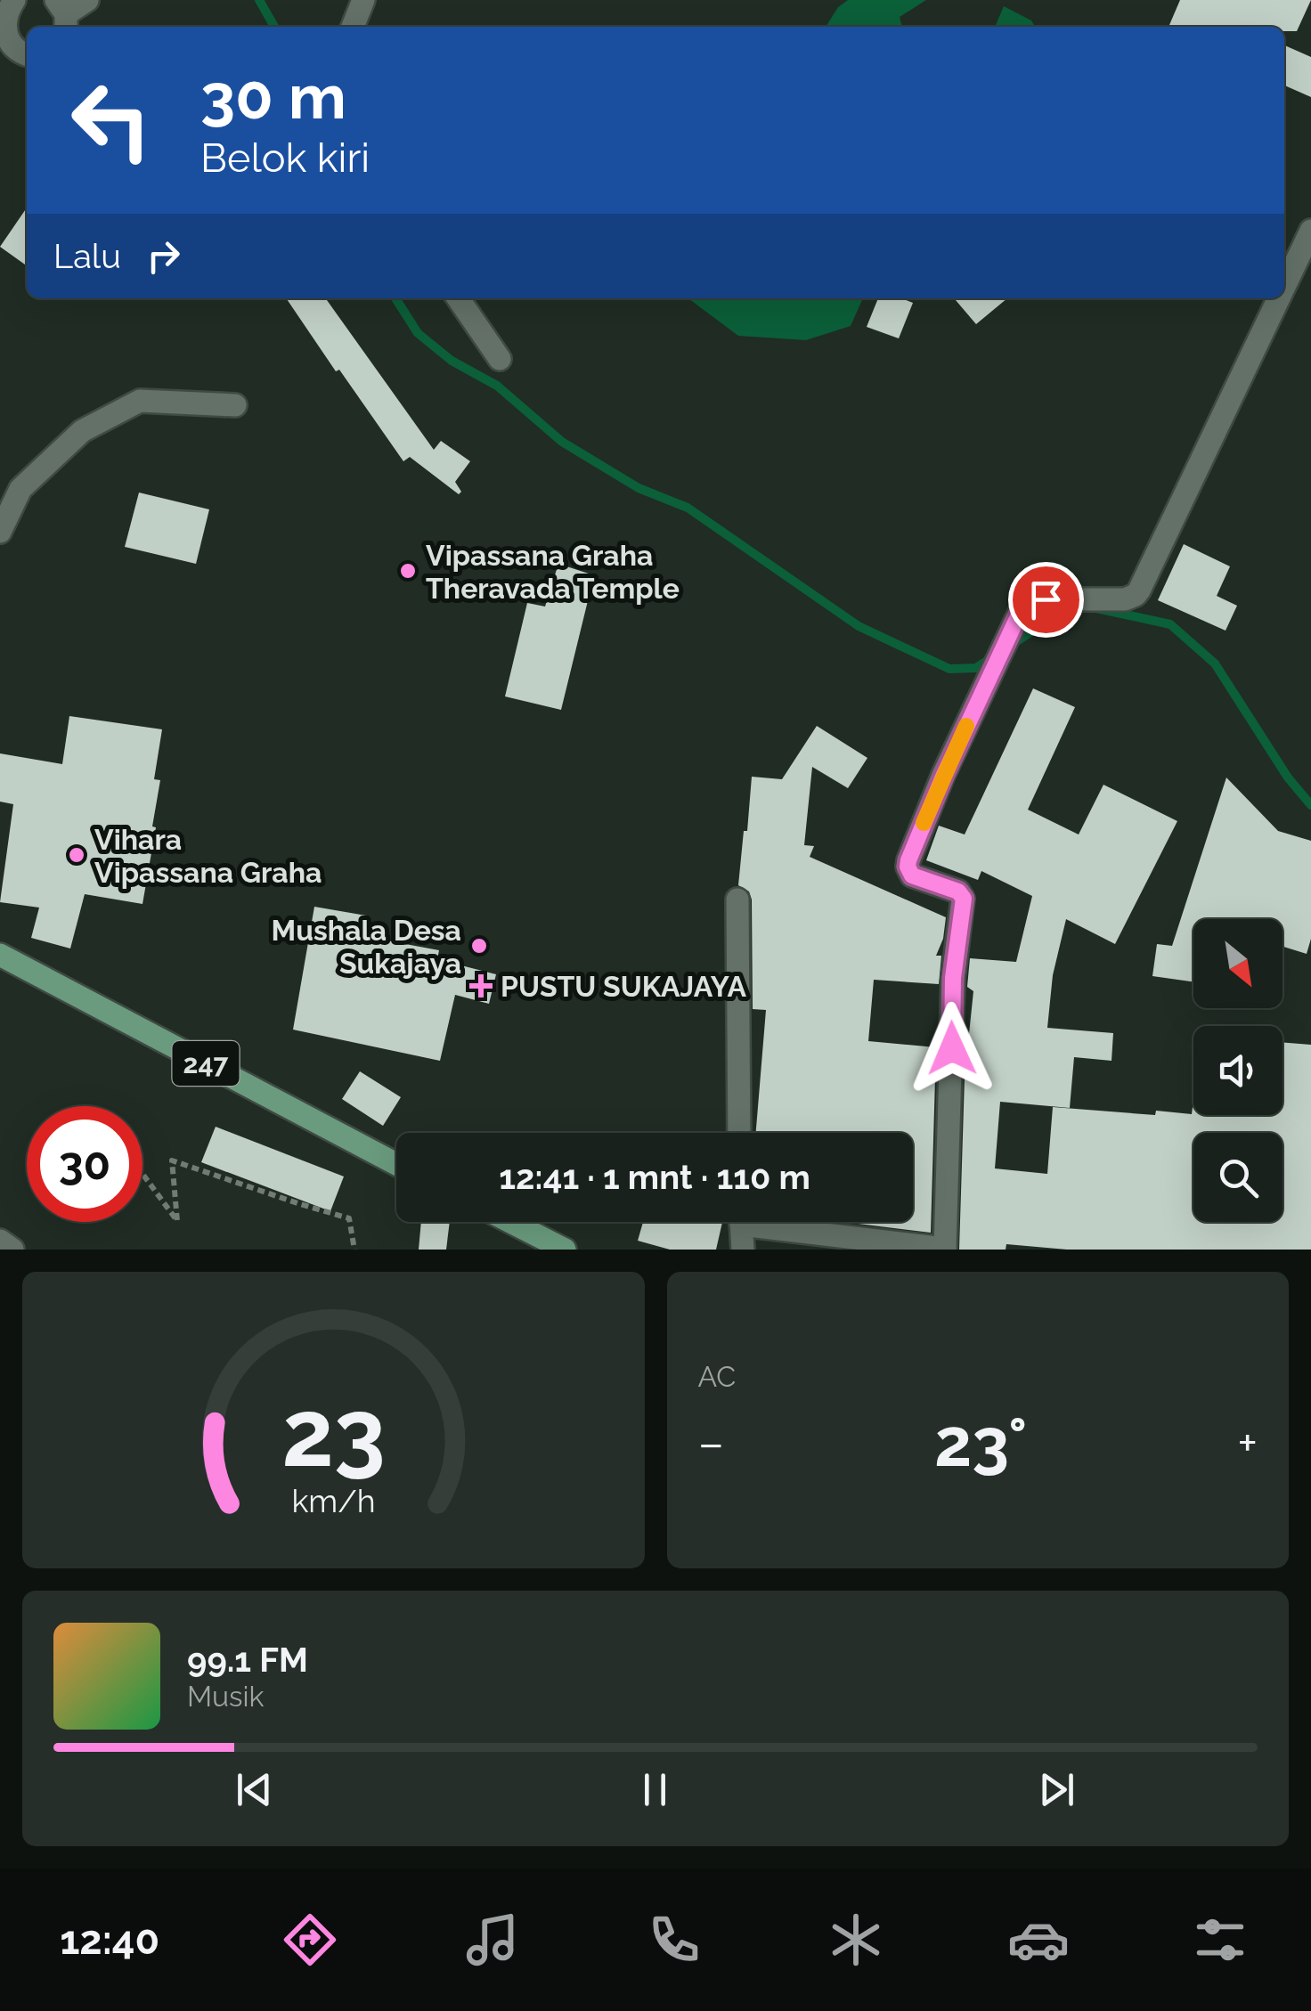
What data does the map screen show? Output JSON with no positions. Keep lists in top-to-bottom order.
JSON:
{
  "streets": {
    "main road": ["247"]
  },
  "places": {
    "other": ["Vipassana Graha Theravada Temple", "Vihara Vipassana Graha", "Mushala Desa Sukajaya"],
    "health": ["PUSTU SUKAJAYA"]
  },
  "north": "bottom right",
  "page": {
    "turn": ["30 m", "Belok kiri"],
    "then": "Lalu",
    "limit": "30",
    "trip": "12:41 · 1 mnt · 110 m",
    "tile": "AC",
    "heat": ["−", "23°", "+"],
    "song": ["99.1 FM", "Musik"],
    "tabs": "12:40",
    "gauge": ["23", "km/h"]
  }
}
